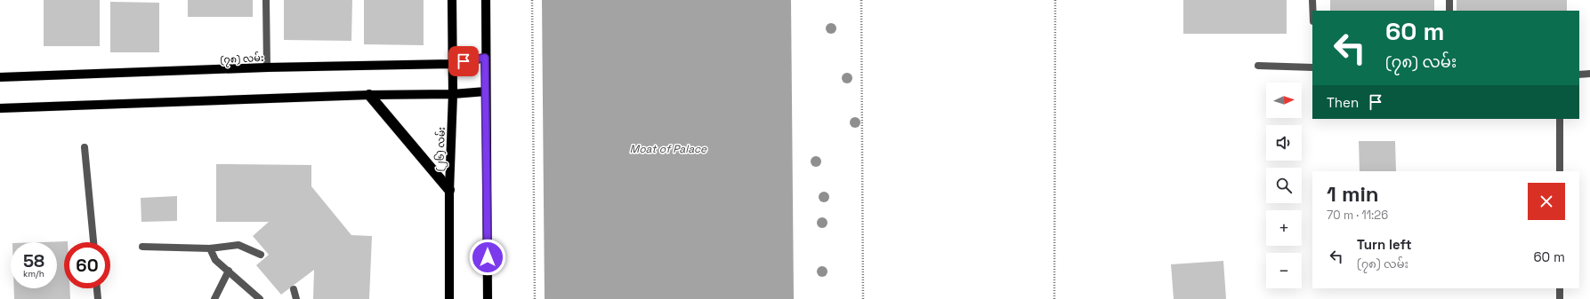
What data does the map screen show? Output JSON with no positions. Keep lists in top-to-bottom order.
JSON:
{
  "streets": {
    "main road": ["(၇၈) လမ်း", "(၂၆) လမ်း"]
  },
  "crossings": [
    ["(၇၈) လမ်း", "(၂၆) လမ်း"]
  ],
  "water": ["Moat of Palace"],
  "north": "right",
  "page": {
    "turn": ["60 m", "(၇၈) လမ်း"],
    "map_buttons": ["+", "−"],
    "then": "Then",
    "heading": ["1 min", "70 m · 11:26"],
    "list": [
      {
        "name": "Turn left",
        "note": "(၇၈) လမ်း",
        "value": "60 m"
      }
    ],
    "speed": "58 km/h",
    "limit": "60"
  }
}
